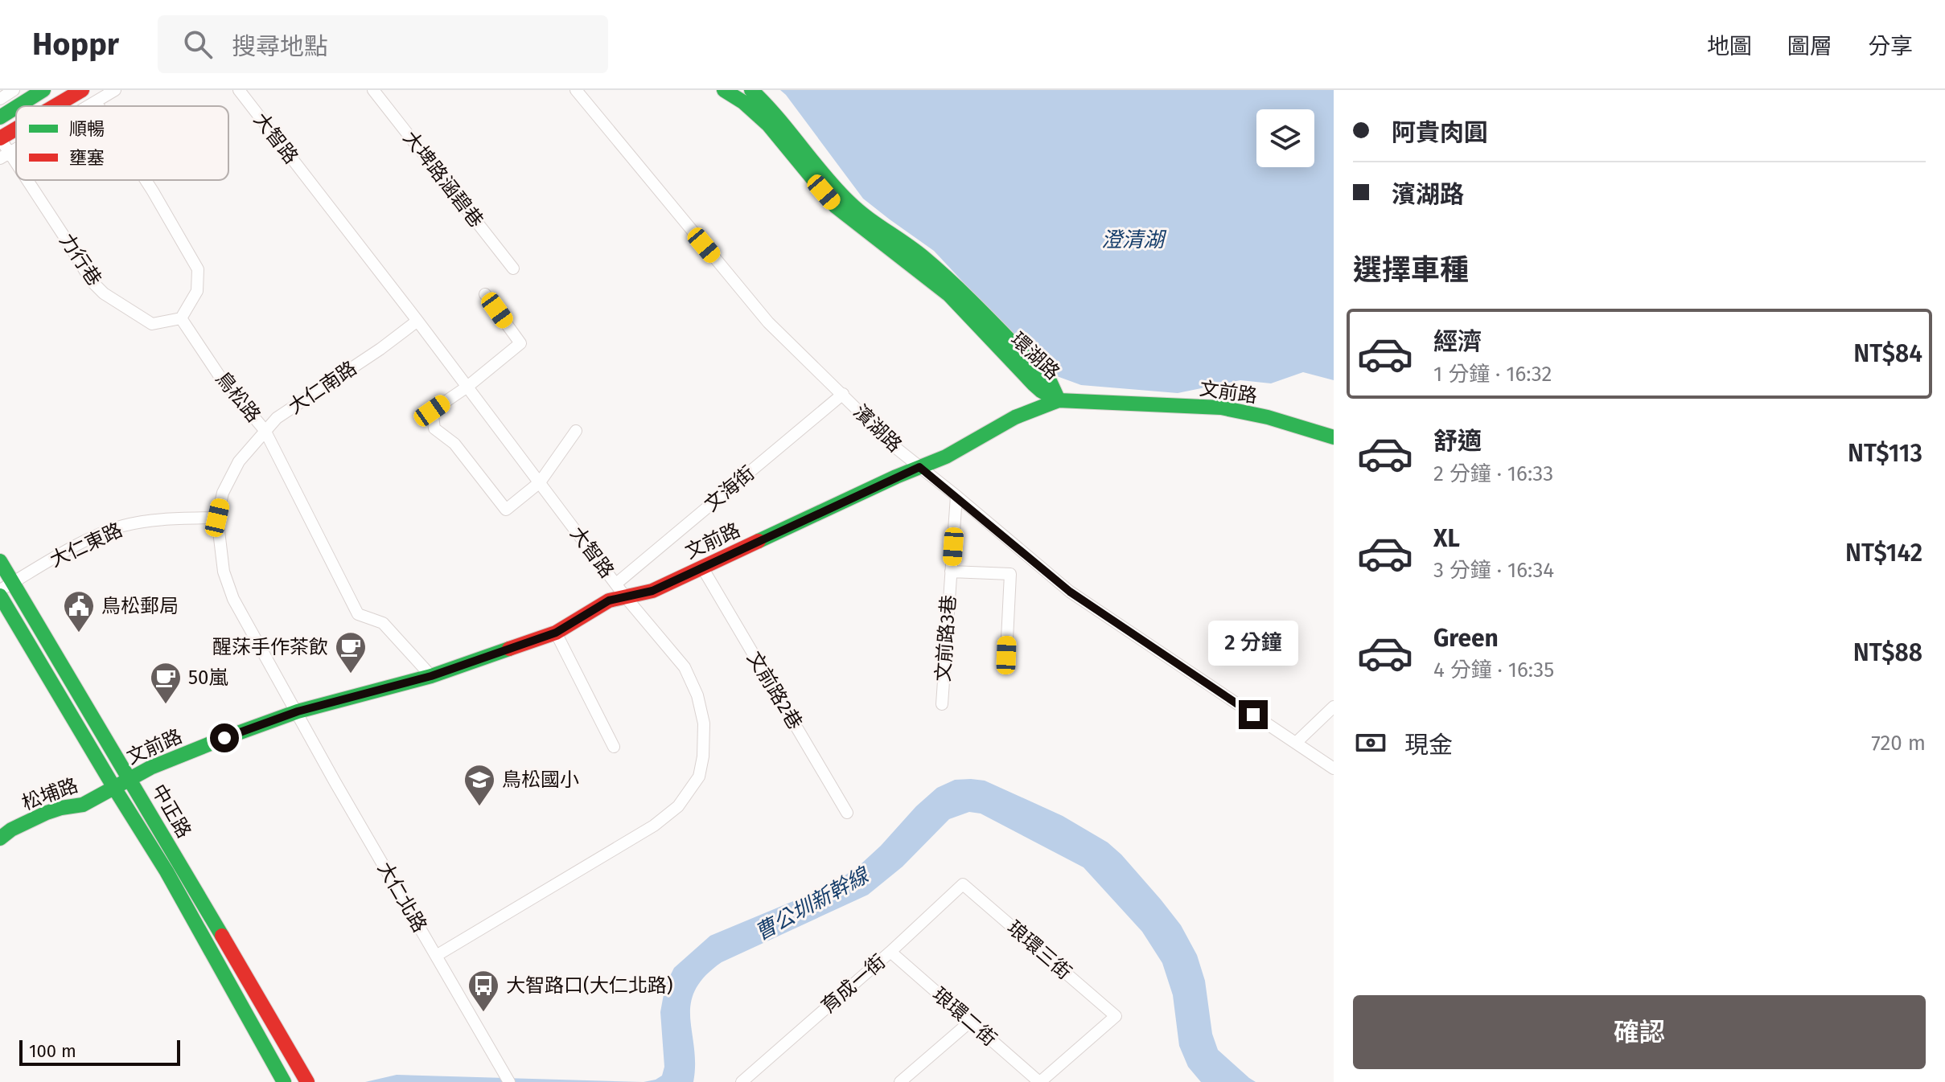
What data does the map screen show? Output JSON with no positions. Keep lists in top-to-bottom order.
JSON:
{
  "streets": {
    "street": [
      "大智路",
      "大埤路涵碧巷",
      "力行巷",
      "環湖路",
      "大仁南路",
      "文前路",
      "鳥松路",
      "濱湖路",
      "文海街",
      "大仁東路",
      "文前路3巷",
      "文前路2巷",
      "松埔路",
      "中正路",
      "大仁北路",
      "琅環三街",
      "育成一街",
      "琅環二街"
    ]
  },
  "crossings": [
    ["大智路", "大仁南路"],
    ["大智路", "文前路"],
    ["大智路", "文海街"],
    ["大智路", "大仁北路"],
    ["力行巷", "鳥松路"],
    ["環湖路", "文前路"],
    ["大仁南路", "文前路"],
    ["大仁南路", "鳥松路"],
    ["大仁南路", "大仁東路"],
    ["大仁南路", "大仁北路"],
    ["文前路", "鳥松路"],
    ["文前路", "濱湖路"],
    ["文前路", "文海街"],
    ["文前路", "文前路2巷"],
    ["文前路", "松埔路"],
    ["文前路", "中正路"],
    ["文前路", "大仁北路"],
    ["濱湖路", "文海街"],
    ["濱湖路", "文前路3巷"],
    ["大仁東路", "中正路"],
    ["松埔路", "中正路"],
    ["琅環三街", "育成一街"],
    ["琅環三街", "琅環二街"],
    ["育成一街", "琅環二街"]
  ],
  "water": ["澄清湖", "曹公圳新幹線"],
  "places": {
    "public building": ["鳥松郵局"],
    "cafe": ["醒莯手作茶飲", "50嵐"],
    "school or university": ["鳥松國小"],
    "bus stop": ["大智路口(大仁北路)"]
  },
  "legend": ["順暢", "壅塞"],
  "scale_bar": "100 m",
  "page": {
    "header": "Hoppr",
    "search": "搜尋地點",
    "nav": ["地圖", "圖層", "分享"],
    "banner": ["阿貴肉圓", "濱湖路"],
    "heading": "選擇車種",
    "list": [
      {
        "name": "經濟",
        "note": "1 分鐘 · 16:32",
        "value": "NT$84"
      },
      {
        "name": "舒適",
        "note": "2 分鐘 · 16:33",
        "value": "NT$113"
      },
      {
        "name": "XL",
        "note": "3 分鐘 · 16:34",
        "value": "NT$142"
      },
      {
        "name": "Green",
        "note": "4 分鐘 · 16:35",
        "value": "NT$88"
      }
    ],
    "bubble": "2 分鐘",
    "pay": ["現金", "720 m"],
    "buttons": "確認",
    "scale": "100 m"
  }
}
